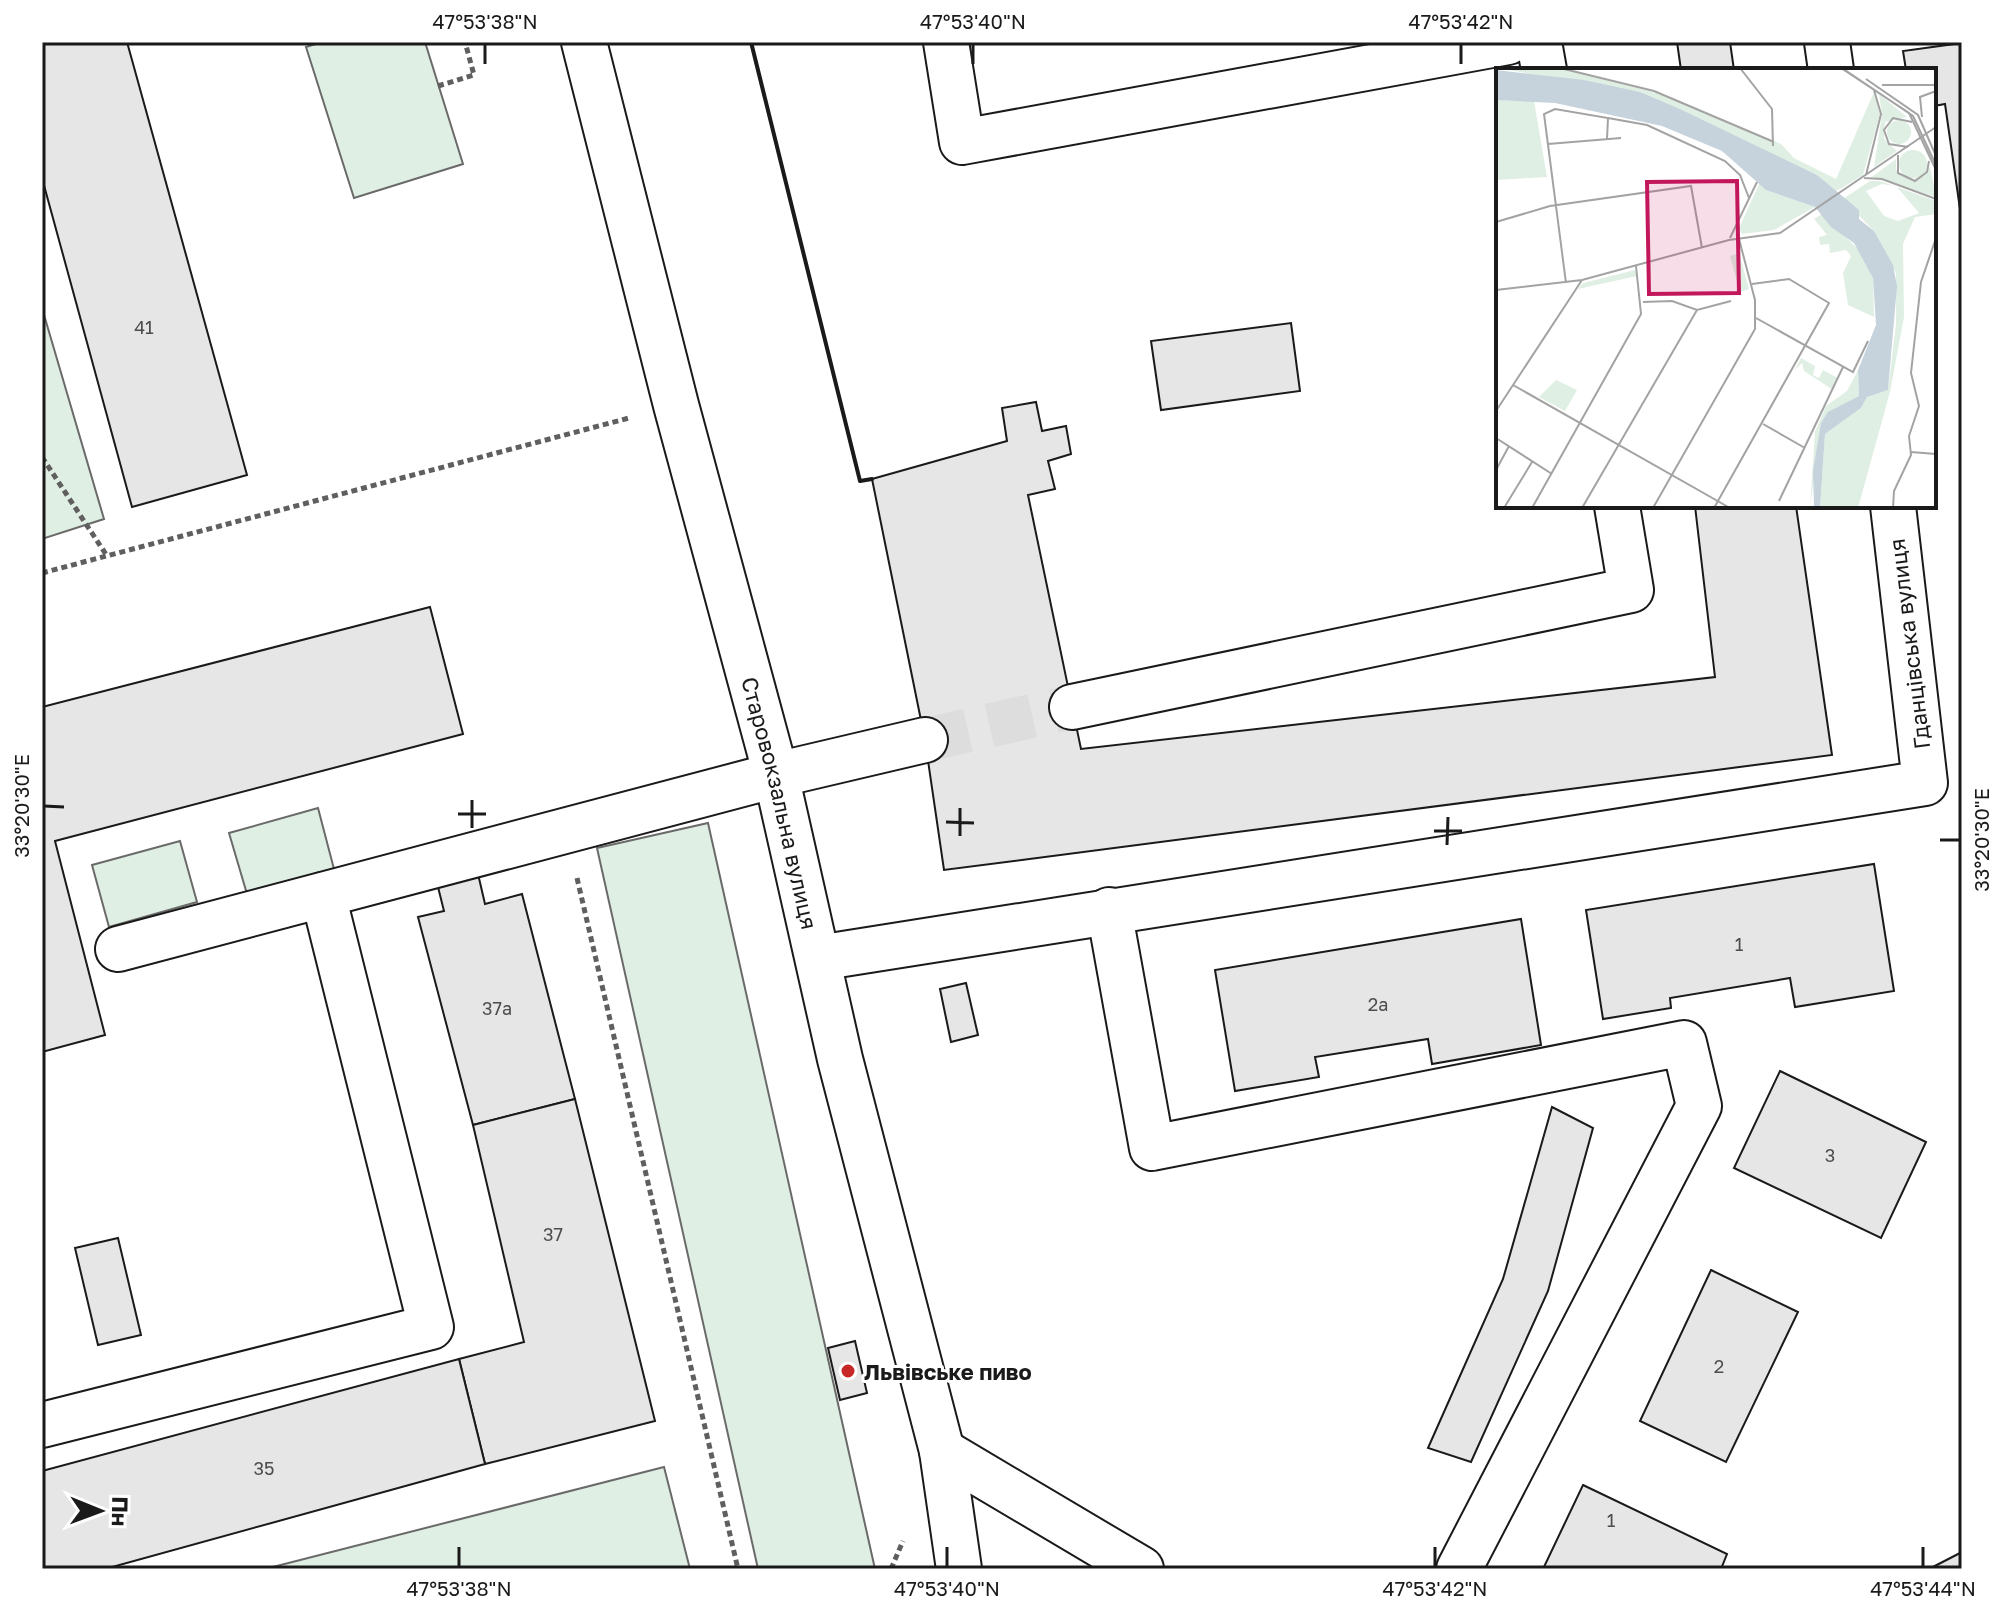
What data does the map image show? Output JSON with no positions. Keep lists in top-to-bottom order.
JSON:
{
  "streets": {
    "street": ["Гданцівська вулиця", "Старовокзальна вулиця"]
  },
  "places": ["Львівське пиво"],
  "house_numbers": [
    "41",
    "1",
    "2а",
    "37а",
    "3",
    "37",
    "2",
    "35",
    "1"
  ],
  "north": "right",
  "coordinates": [
    "47°53'38\"N",
    "47°53'40\"N",
    "47°53'42\"N",
    "33°20'30\"E",
    "47°53'44\"N"
  ]
}
